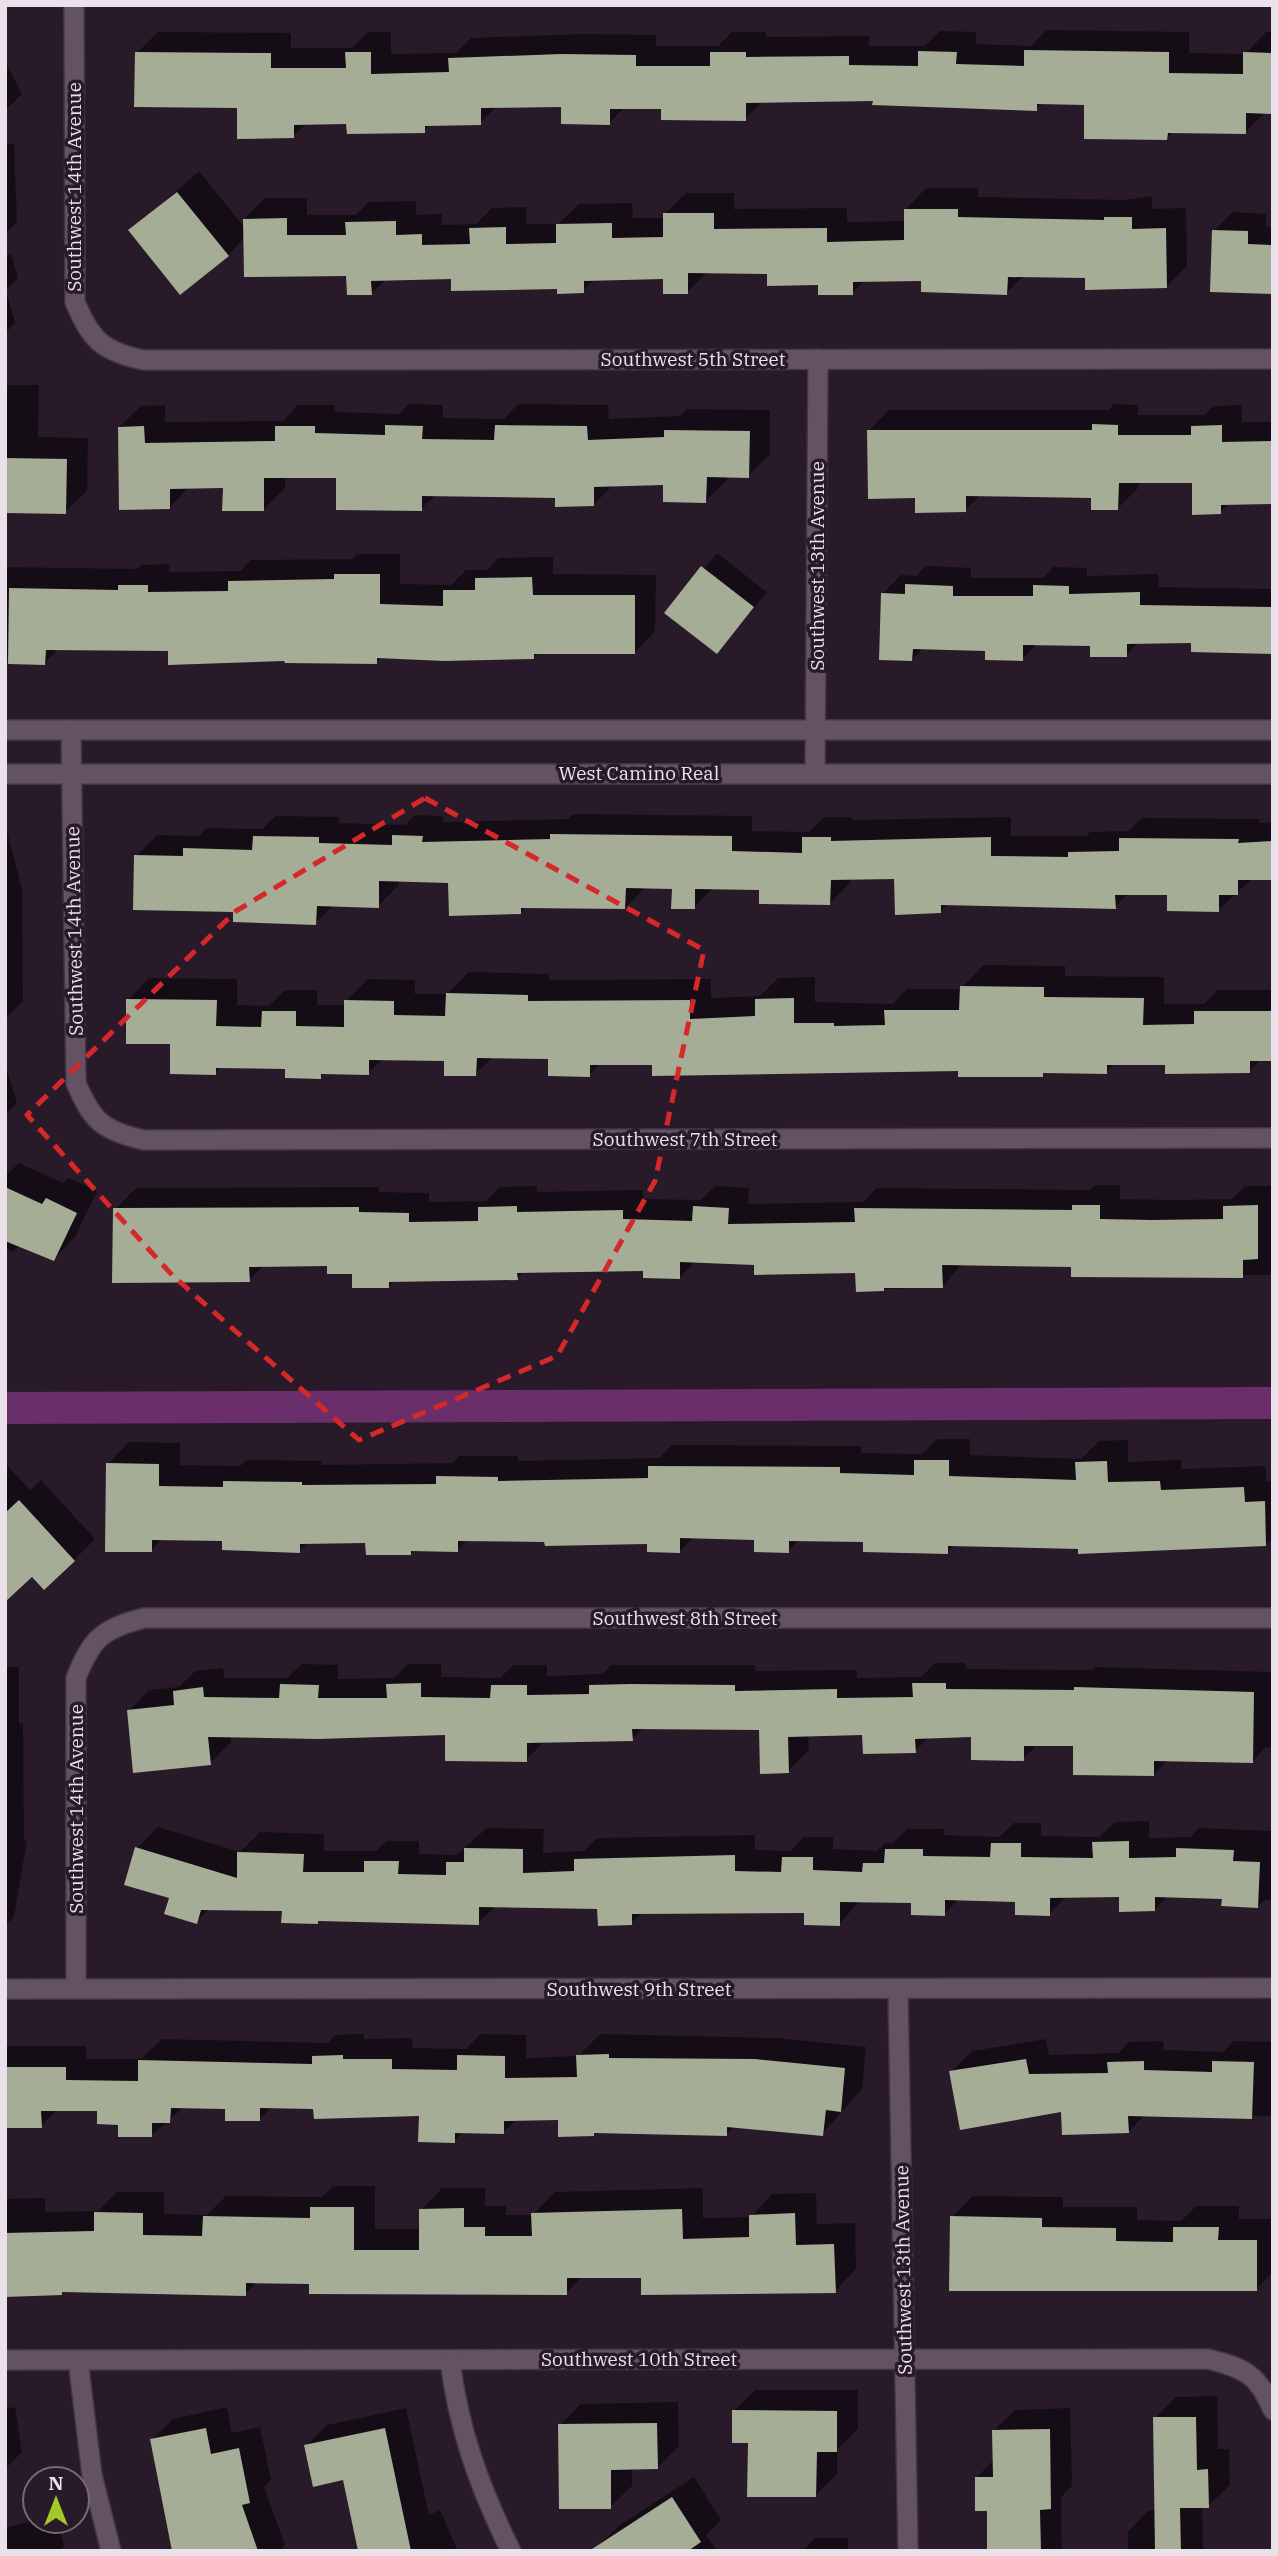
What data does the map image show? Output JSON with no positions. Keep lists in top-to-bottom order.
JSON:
{
  "streets": {
    "street": [
      "Southwest 14th Avenue",
      "Southwest 5th Street",
      "Southwest 13th Avenue",
      "West Camino Real",
      "Southwest 7th Street",
      "Southwest 8th Street",
      "Southwest 9th Street",
      "Southwest 10th Street"
    ]
  },
  "crossings": [
    ["Southwest 14th Avenue", "Southwest 5th Street"],
    ["Southwest 14th Avenue", "West Camino Real"],
    ["Southwest 14th Avenue", "Southwest 7th Street"],
    ["Southwest 14th Avenue", "Southwest 8th Street"],
    ["Southwest 14th Avenue", "Southwest 9th Street"],
    ["Southwest 5th Street", "Southwest 13th Avenue"],
    ["Southwest 13th Avenue", "West Camino Real"],
    ["Southwest 13th Avenue", "Southwest 9th Street"],
    ["Southwest 13th Avenue", "Southwest 10th Street"]
  ],
  "north": "top"
}
